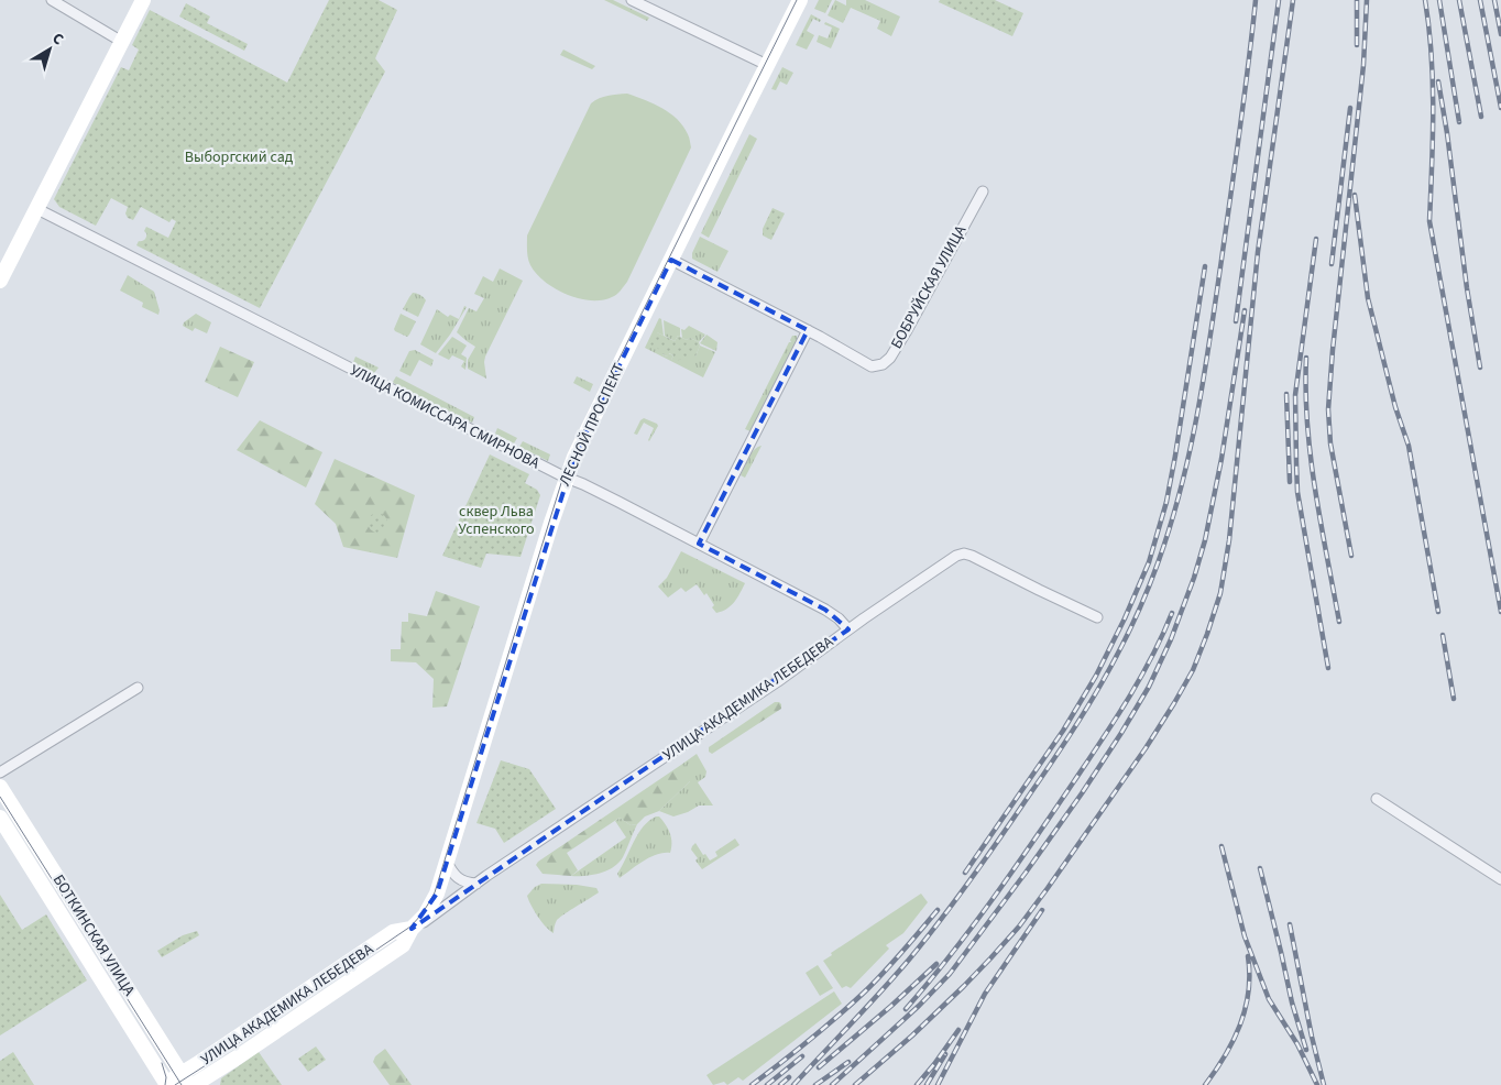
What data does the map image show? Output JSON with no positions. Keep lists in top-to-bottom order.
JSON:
{
  "streets": {
    "main road": ["ЛЕСНОЙ ПРОСПЕКТ", "УЛИЦА АКАДЕМИКА ЛЕБЕДЕВА", "БОТКИНСКАЯ УЛИЦА"],
    "street": ["БОБРУЙСКАЯ УЛИЦА", "УЛИЦА КОМИССАРА СМИРНОВА"]
  },
  "crossings": [
    ["БОБРУЙСКАЯ УЛИЦА", "ЛЕСНОЙ ПРОСПЕКТ"],
    ["УЛИЦА КОМИССАРА СМИРНОВА", "ЛЕСНОЙ ПРОСПЕКТ"],
    ["УЛИЦА КОМИССАРА СМИРНОВА", "УЛИЦА АКАДЕМИКА ЛЕБЕДЕВА"],
    ["ЛЕСНОЙ ПРОСПЕКТ", "УЛИЦА АКАДЕМИКА ЛЕБЕДЕВА"],
    ["УЛИЦА АКАДЕМИКА ЛЕБЕДЕВА", "БОТКИНСКАЯ УЛИЦА"]
  ],
  "parks": ["Выборгский сад", "сквер Льва Успенского"],
  "north": "top right"
}
